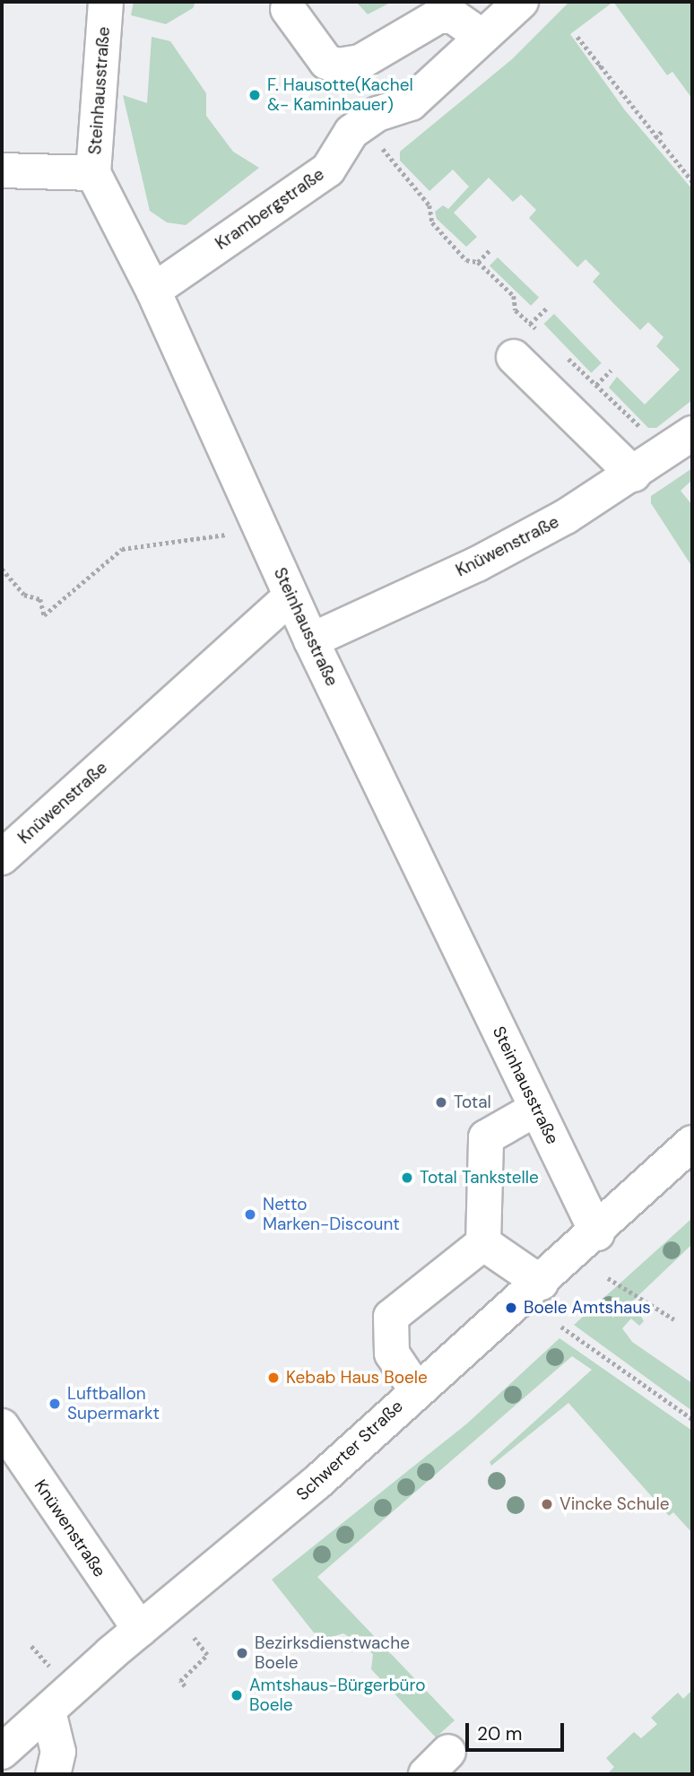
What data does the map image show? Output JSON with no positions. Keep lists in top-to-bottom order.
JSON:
{
  "streets": {
    "street": [
      "Steinhausstraße",
      "Krambergstraße",
      "Knüwenstraße",
      "Schwerter Straße"
    ]
  },
  "crossings": [
    ["Steinhausstraße", "Krambergstraße"],
    ["Steinhausstraße", "Knüwenstraße"],
    ["Steinhausstraße", "Schwerter Straße"],
    ["Knüwenstraße", "Schwerter Straße"]
  ],
  "places": [
    "F. Hausotte(Kachel &- Kaminbauer)",
    "Total",
    "Total Tankstelle",
    "Netto Marken-Discount",
    "Boele Amtshaus",
    "Kebab Haus Boele",
    "Luftballon Supermarkt",
    "Vincke Schule",
    "Bezirksdienstwache Boele",
    "Amtshaus-Bürgerbüro Boele"
  ],
  "scale_bar": "20 m"
}
